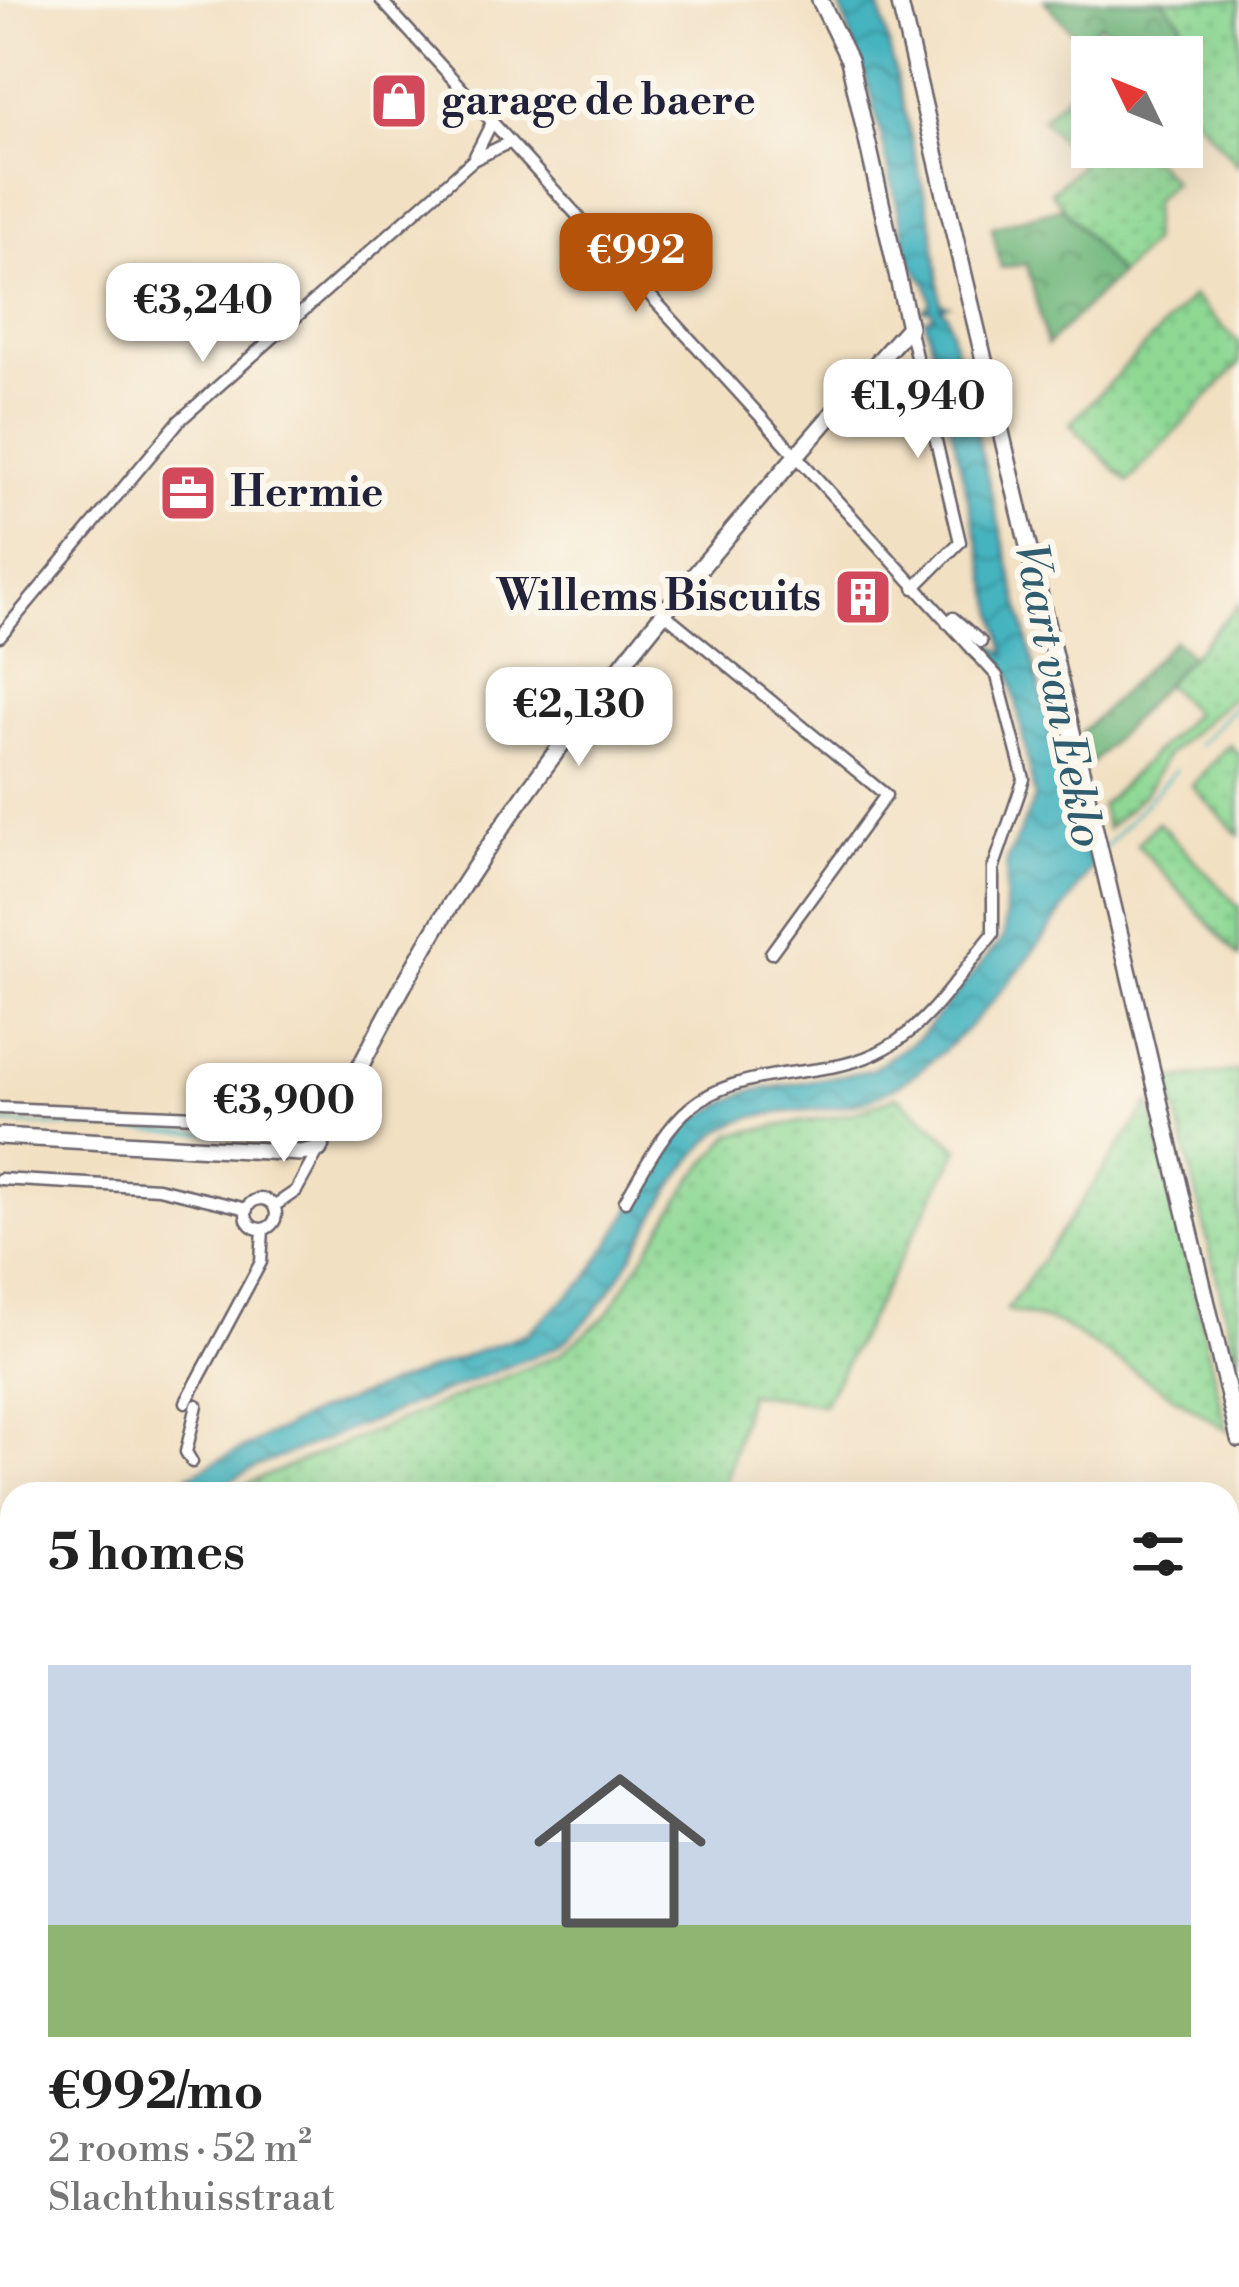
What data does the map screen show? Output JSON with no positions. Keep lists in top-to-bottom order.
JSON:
{
  "water": ["Vaart van Eeklo"],
  "places": {
    "shop": ["garage de baere"],
    "office": ["Hermie"],
    "building": ["Willems Biscuits"]
  },
  "north": "top left",
  "page": {
    "price": [
      "€992",
      "€3,240",
      "€1,940",
      "€2,130",
      "€3,900"
    ],
    "heading": "5 homes",
    "list": [
      {
        "name": "€992/mo",
        "note": "2 rooms · 52 m² · Slachthuisstraat"
      }
    ]
  }
}
